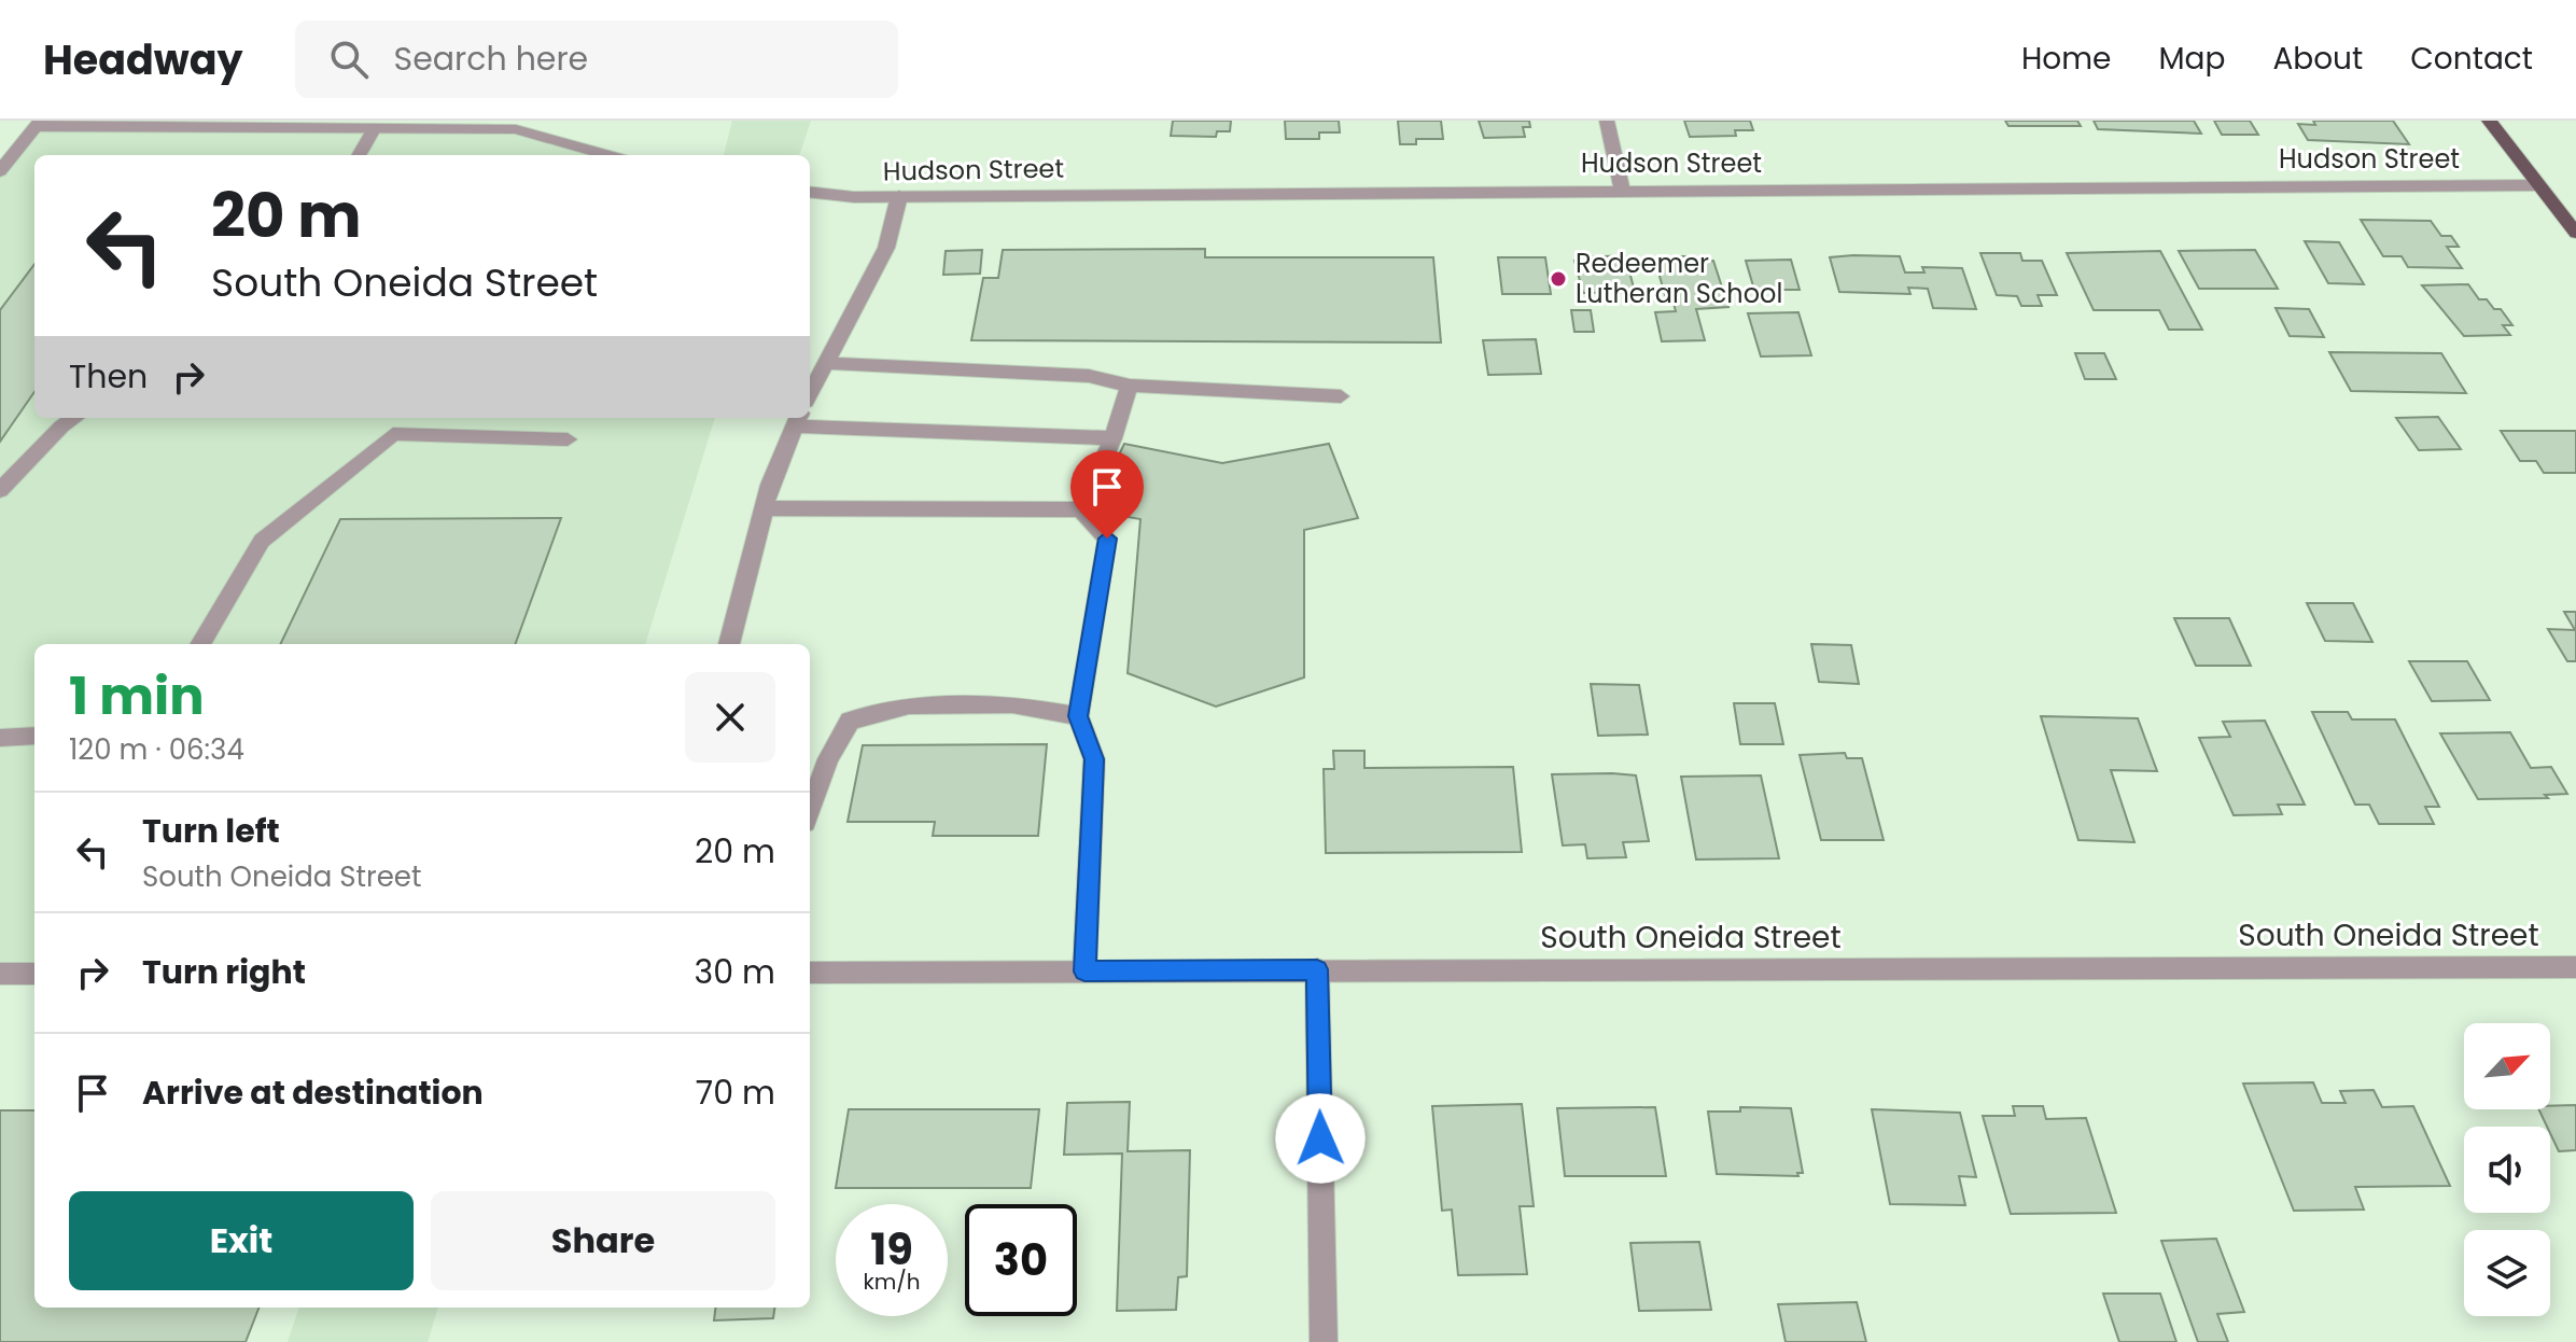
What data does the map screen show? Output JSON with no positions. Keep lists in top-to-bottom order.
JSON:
{
  "streets": {
    "street": ["Hudson Street", "South Oneida Street"]
  },
  "places": ["Redeemer Lutheran School"],
  "north": "top right",
  "page": {
    "header": "Headway",
    "search": "Search here",
    "nav": [
      "Home",
      "Map",
      "About",
      "Contact"
    ],
    "turn": ["20 m", "South Oneida Street"],
    "then": "Then",
    "heading": ["1 min", "120 m · 06:34"],
    "list": [
      {
        "name": "Turn left",
        "note": "South Oneida Street",
        "value": "20 m"
      },
      {
        "name": "Turn right",
        "value": "30 m"
      },
      {
        "name": "Arrive at destination",
        "value": "70 m"
      }
    ],
    "buttons": ["Exit", "Share"],
    "speed": "19 km/h",
    "limit": "30"
  }
}
